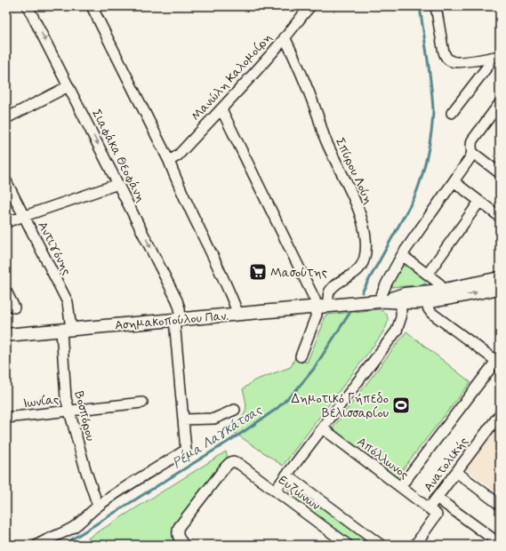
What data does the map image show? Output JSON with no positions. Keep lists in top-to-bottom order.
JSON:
{
  "streets": {
    "street": [
      "Μανώλη Καλομοίρη",
      "Σιαφάκα Θεοφάνη",
      "Σπύρου Λούη",
      "Αντιγόνης",
      "Ασημακοπούλου Παν.",
      "Ιωνίας",
      "Βοσπόρου",
      "Απόλλωνος",
      "Ανατολικής",
      "Ευζώνων"
    ]
  },
  "crossings": [
    ["Μανώλη Καλομοίρη", "Σπύρου Λούη"],
    ["Σιαφάκα Θεοφάνη", "Ασημακοπούλου Παν."],
    ["Σιαφάκα Θεοφάνη", "Βοσπόρου"],
    ["Σπύρου Λούη", "Ασημακοπούλου Παν."],
    ["Αντιγόνης", "Ασημακοπούλου Παν."],
    ["Αντιγόνης", "Βοσπόρου"],
    ["Ασημακοπούλου Παν.", "Βοσπόρου"],
    ["Ιωνίας", "Βοσπόρου"],
    ["Απόλλωνος", "Ανατολικής"]
  ],
  "water": ["Ρέμα Λαγκάτσας"],
  "places": {
    "supermarket": ["Μασούτης"],
    "sports": ["Δημοτικό Γήπεδο Βελισσαρίου"]
  }
}
